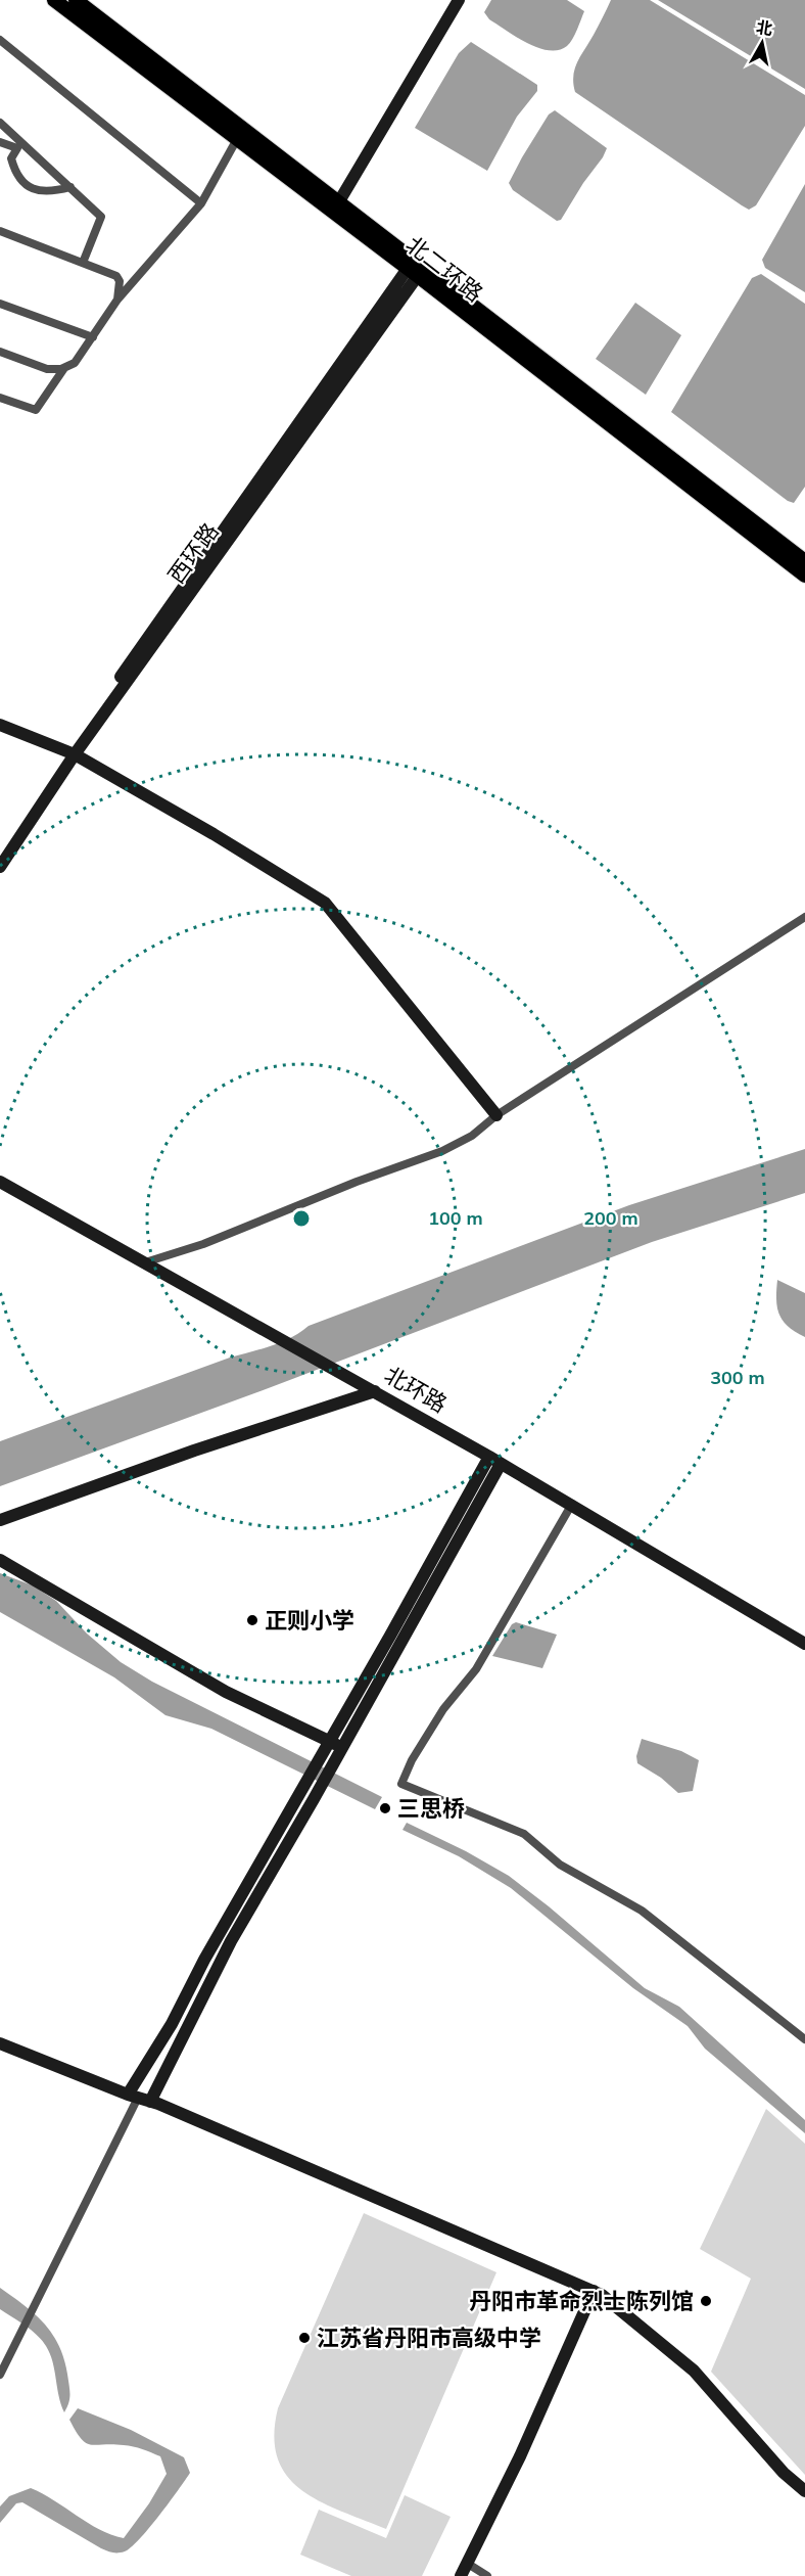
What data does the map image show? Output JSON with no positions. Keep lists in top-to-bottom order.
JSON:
{
  "streets": {
    "main road": ["北二环路"],
    "street": ["西环路", "北环路"]
  },
  "crossings": [
    ["北二环路", "西环路"]
  ],
  "places": [
    "正则小学",
    "三思桥",
    "丹阳市革命烈士陈列馆",
    "江苏省丹阳市高级中学"
  ],
  "north": "top",
  "rings": ["100 m", "200 m", "300 m"]
}
